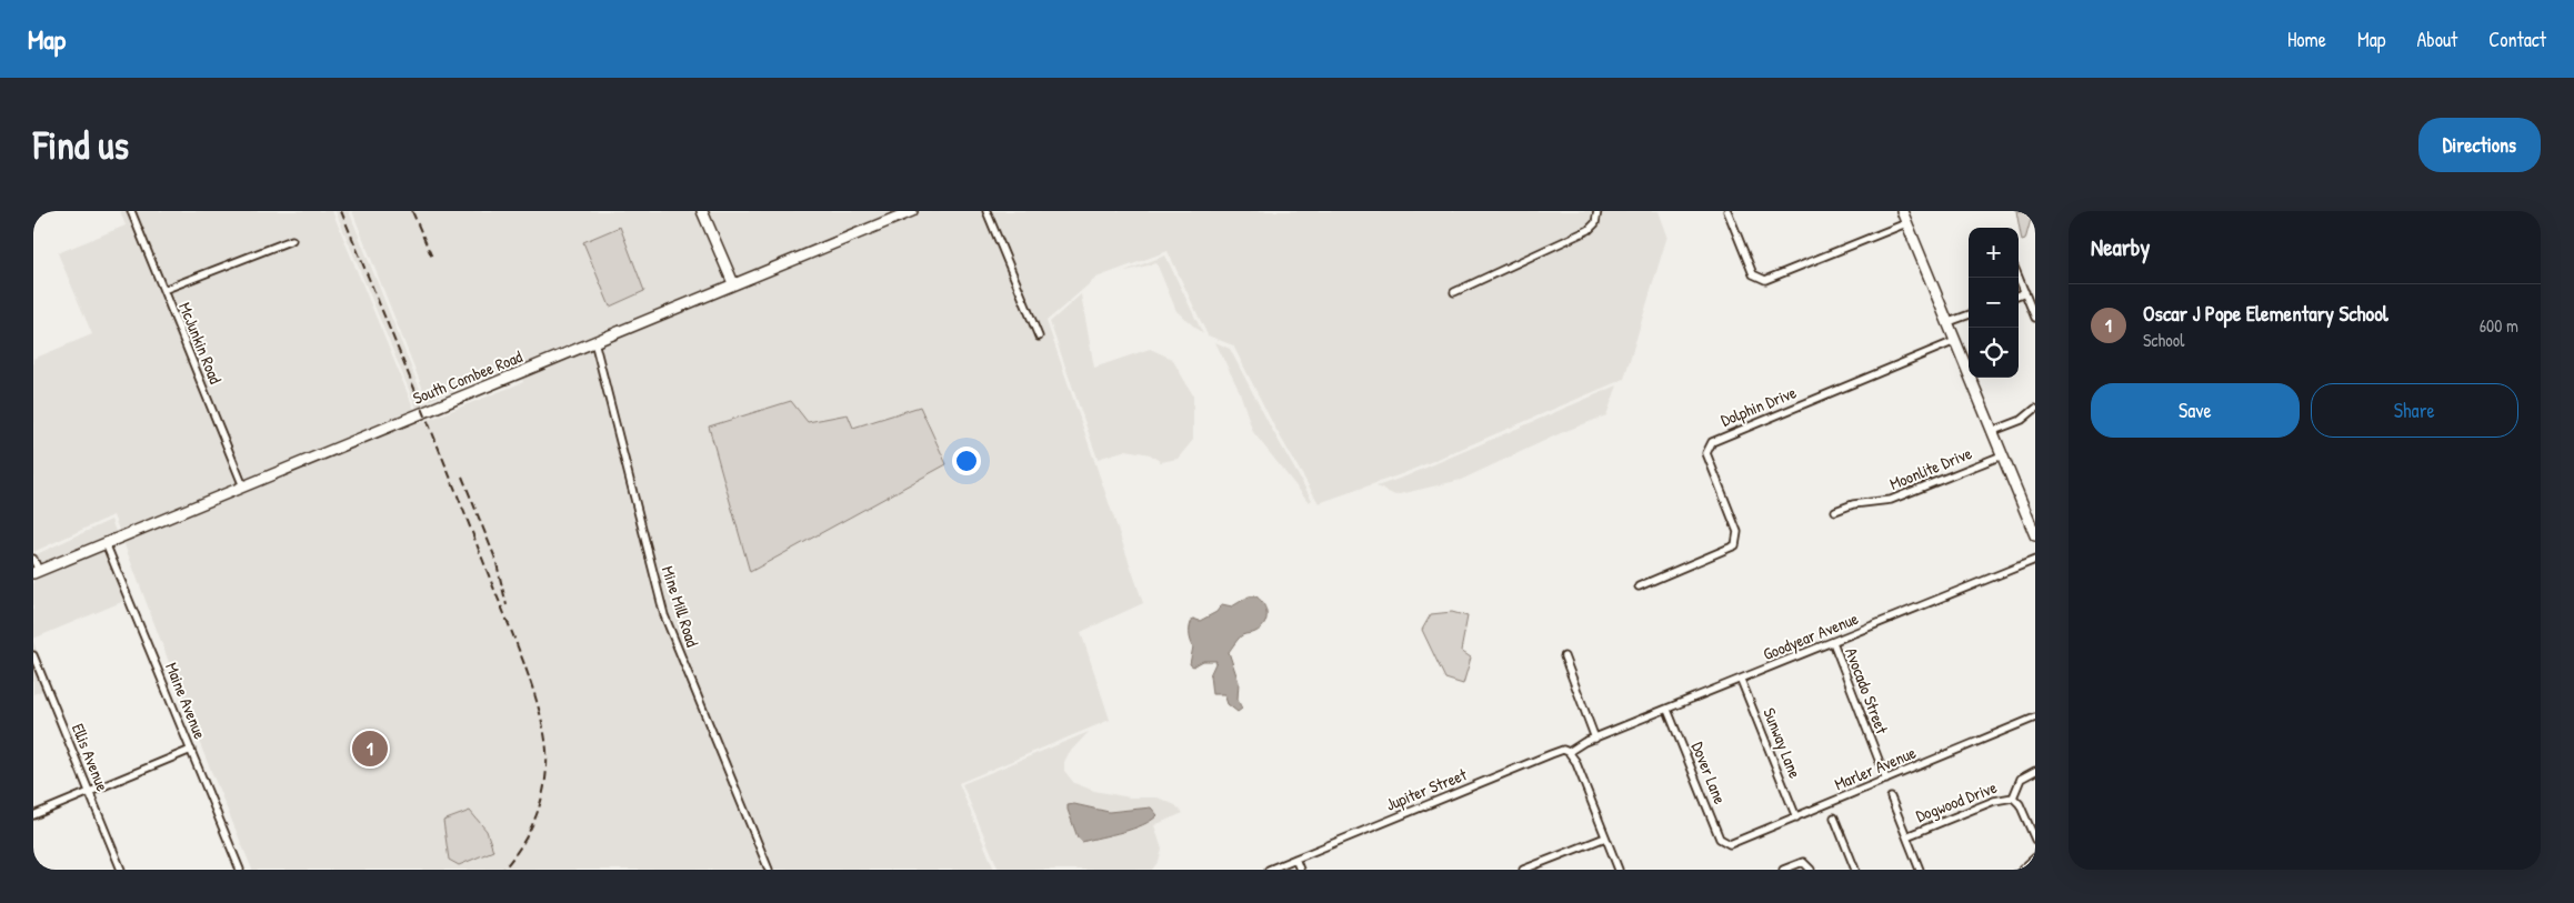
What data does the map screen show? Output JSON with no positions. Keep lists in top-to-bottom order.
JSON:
{
  "streets": {
    "main road": ["South Combee Road"],
    "street": [
      "McJunkin Road",
      "Dolphin Drive",
      "Moonlite Drive",
      "Mine Mill Road",
      "Goodyear Avenue",
      "Avocado Street",
      "Maine Avenue",
      "Sunway Lane",
      "Ellis Avenue",
      "Marler Avenue",
      "Dover Lane",
      "Jupiter Street",
      "Dogwood Drive"
    ]
  },
  "crossings": [
    ["McJunkin Road", "South Combee Road"],
    ["South Combee Road", "Mine Mill Road"],
    ["South Combee Road", "Maine Avenue"],
    ["Goodyear Avenue", "Avocado Street"],
    ["Goodyear Avenue", "Sunway Lane"],
    ["Goodyear Avenue", "Dover Lane"],
    ["Goodyear Avenue", "Jupiter Street"],
    ["Avocado Street", "Marler Avenue"],
    ["Sunway Lane", "Marler Avenue"],
    ["Marler Avenue", "Dover Lane"]
  ],
  "page": {
    "header": "Map",
    "nav": [
      "Home",
      "Map",
      "About",
      "Contact"
    ],
    "buttons": [
      "Directions",
      ["Save", "Share"]
    ],
    "title": "Find us",
    "heading": "Nearby",
    "map_buttons": ["+", "−"],
    "list": [
      {
        "mark": "1",
        "name": "Oscar J Pope Elementary School",
        "note": "School",
        "value": "600 m"
      }
    ],
    "pins": "1"
  }
}
